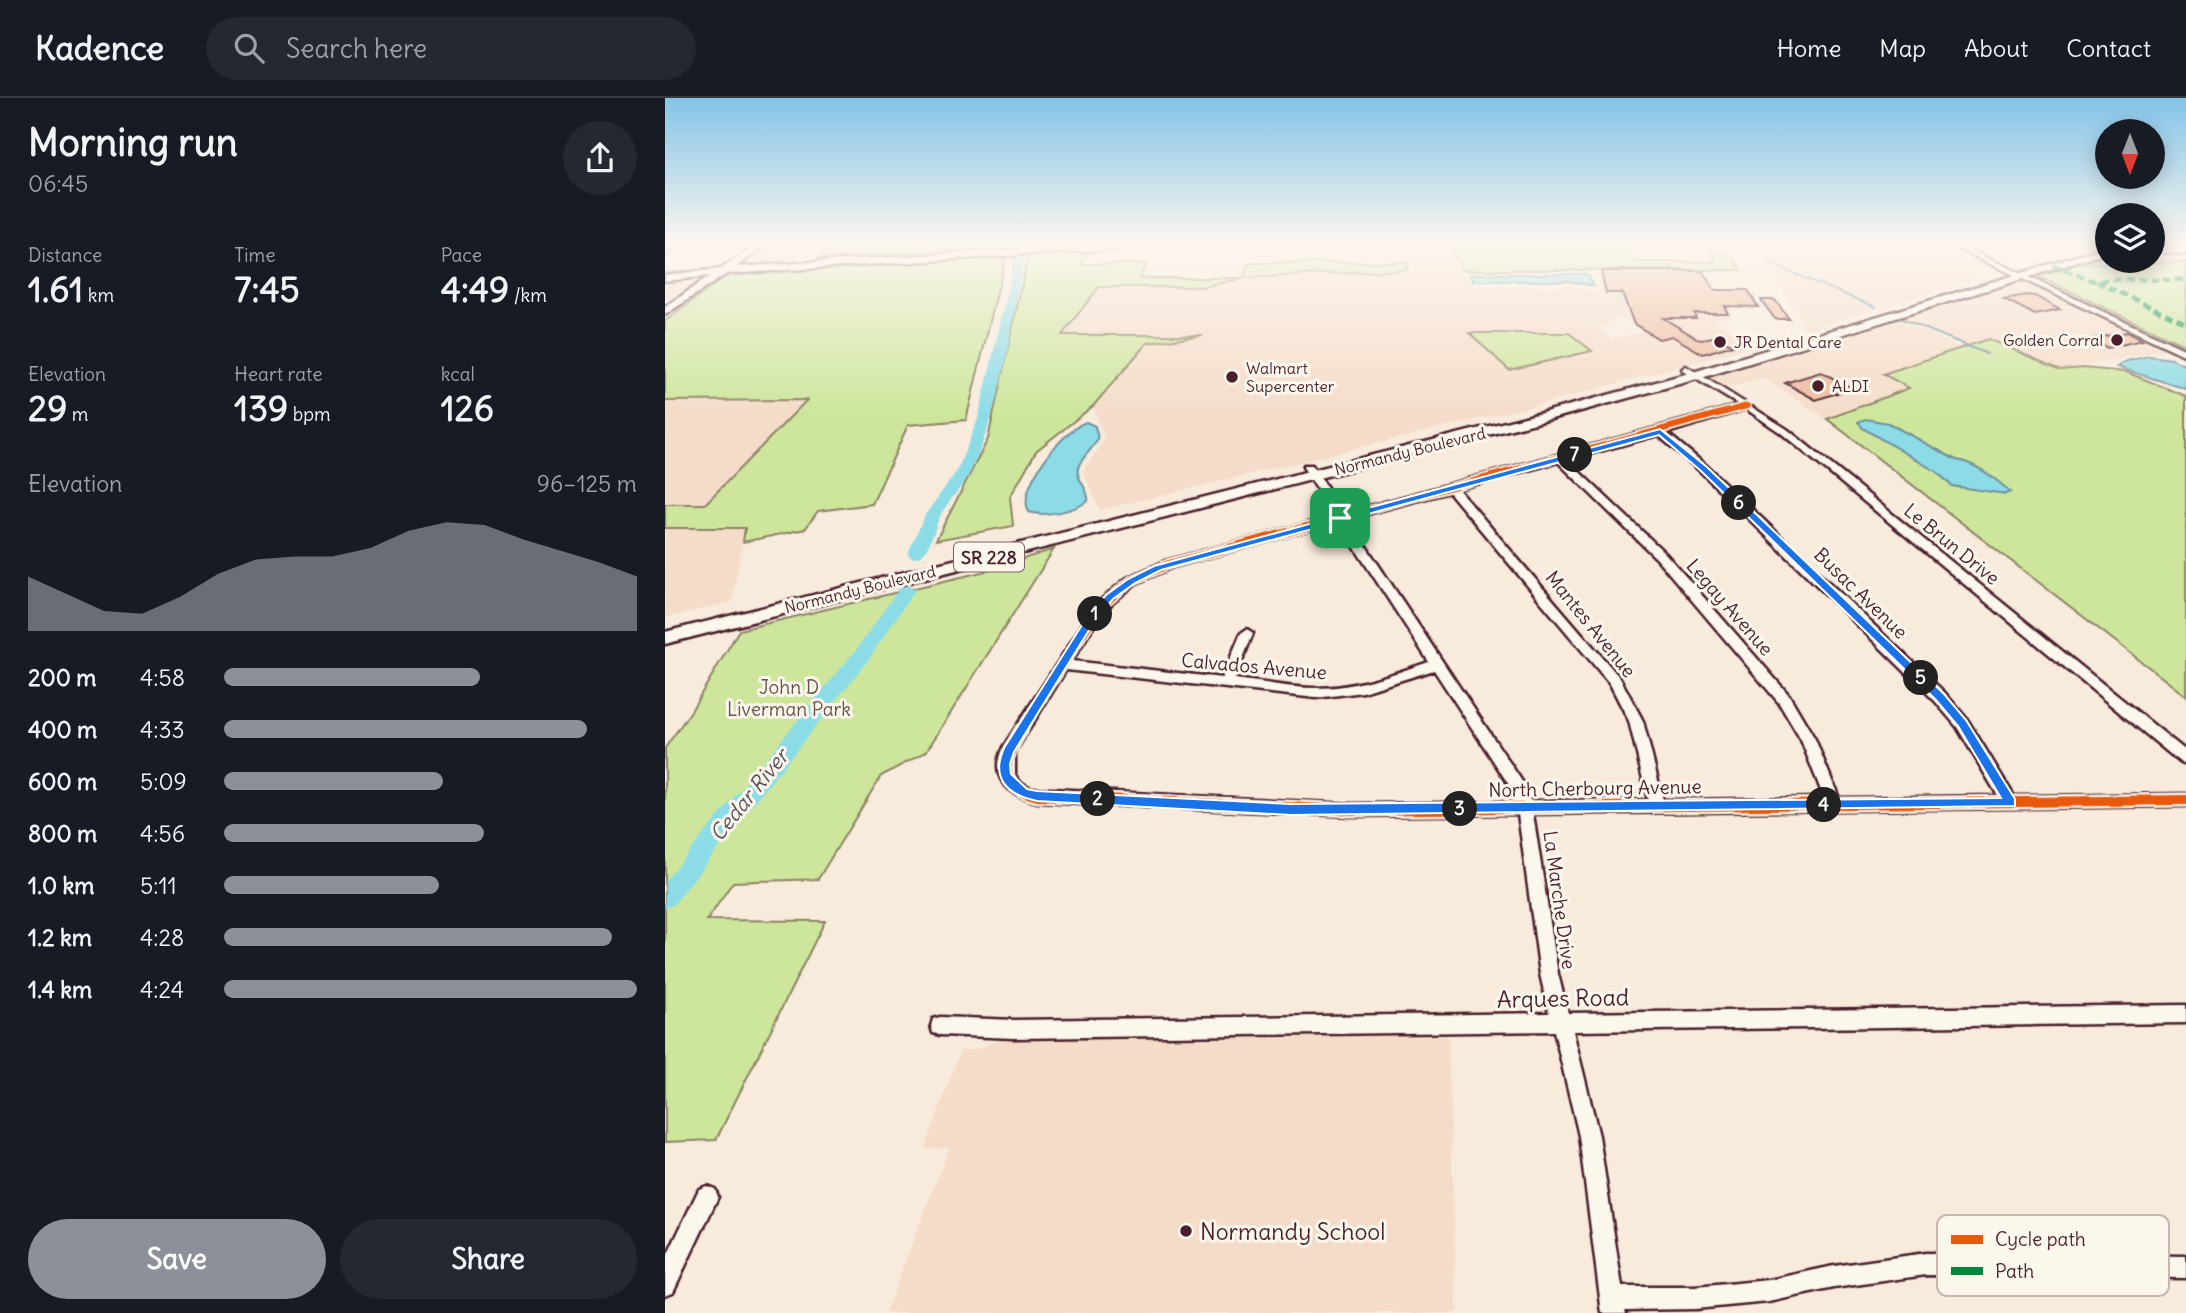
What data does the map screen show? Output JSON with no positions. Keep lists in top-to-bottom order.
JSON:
{
  "streets": {
    "main road": ["Normandy Boulevard", "SR 228"],
    "street": [
      "Le Brun Drive",
      "Busac Avenue",
      "Legay Avenue",
      "Mantes Avenue",
      "Calvados Avenue",
      "North Cherbourg Avenue",
      "La Marche Drive",
      "Arques Road"
    ]
  },
  "crossings": [
    ["Normandy Boulevard", "Le Brun Drive"],
    ["Normandy Boulevard", "La Marche Drive"],
    ["Busac Avenue", "North Cherbourg Avenue"],
    ["Legay Avenue", "North Cherbourg Avenue"],
    ["Mantes Avenue", "North Cherbourg Avenue"],
    ["Calvados Avenue", "North Cherbourg Avenue"],
    ["Calvados Avenue", "La Marche Drive"],
    ["North Cherbourg Avenue", "La Marche Drive"],
    ["La Marche Drive", "Arques Road"]
  ],
  "water": ["Cedar River"],
  "parks": ["John D Liverman Park"],
  "places": [
    "Golden Corral",
    "JR Dental Care",
    "Walmart Supercenter",
    "ALDI",
    "Normandy School"
  ],
  "legend": ["Cycle path", "Path"],
  "north": "bottom",
  "page": {
    "header": "Kadence",
    "search": "Search here",
    "nav": [
      "Home",
      "Map",
      "About",
      "Contact"
    ],
    "heading": ["Morning run", "06:45"],
    "stats": [
      ["Distance", "1.61 km"],
      ["Time", "7:45"],
      ["Pace", "4:49 /km"],
      ["Elevation", "29 m"],
      ["Heart rate", "139 bpm"],
      ["kcal", "126"]
    ],
    "pins": [
      "7",
      "6",
      "1",
      "5",
      "2",
      "4",
      "3"
    ],
    "chart": ["Elevation", "96–125 m"],
    "list": [
      {
        "name": "200 m",
        "note": "4:58"
      },
      {
        "name": "400 m",
        "note": "4:33"
      },
      {
        "name": "600 m",
        "note": "5:09"
      },
      {
        "name": "800 m",
        "note": "4:56"
      },
      {
        "name": "1.0 km",
        "note": "5:11"
      },
      {
        "name": "1.2 km",
        "note": "4:28"
      },
      {
        "name": "1.4 km",
        "note": "4:24"
      }
    ],
    "buttons": ["Save", "Share"]
  }
}
